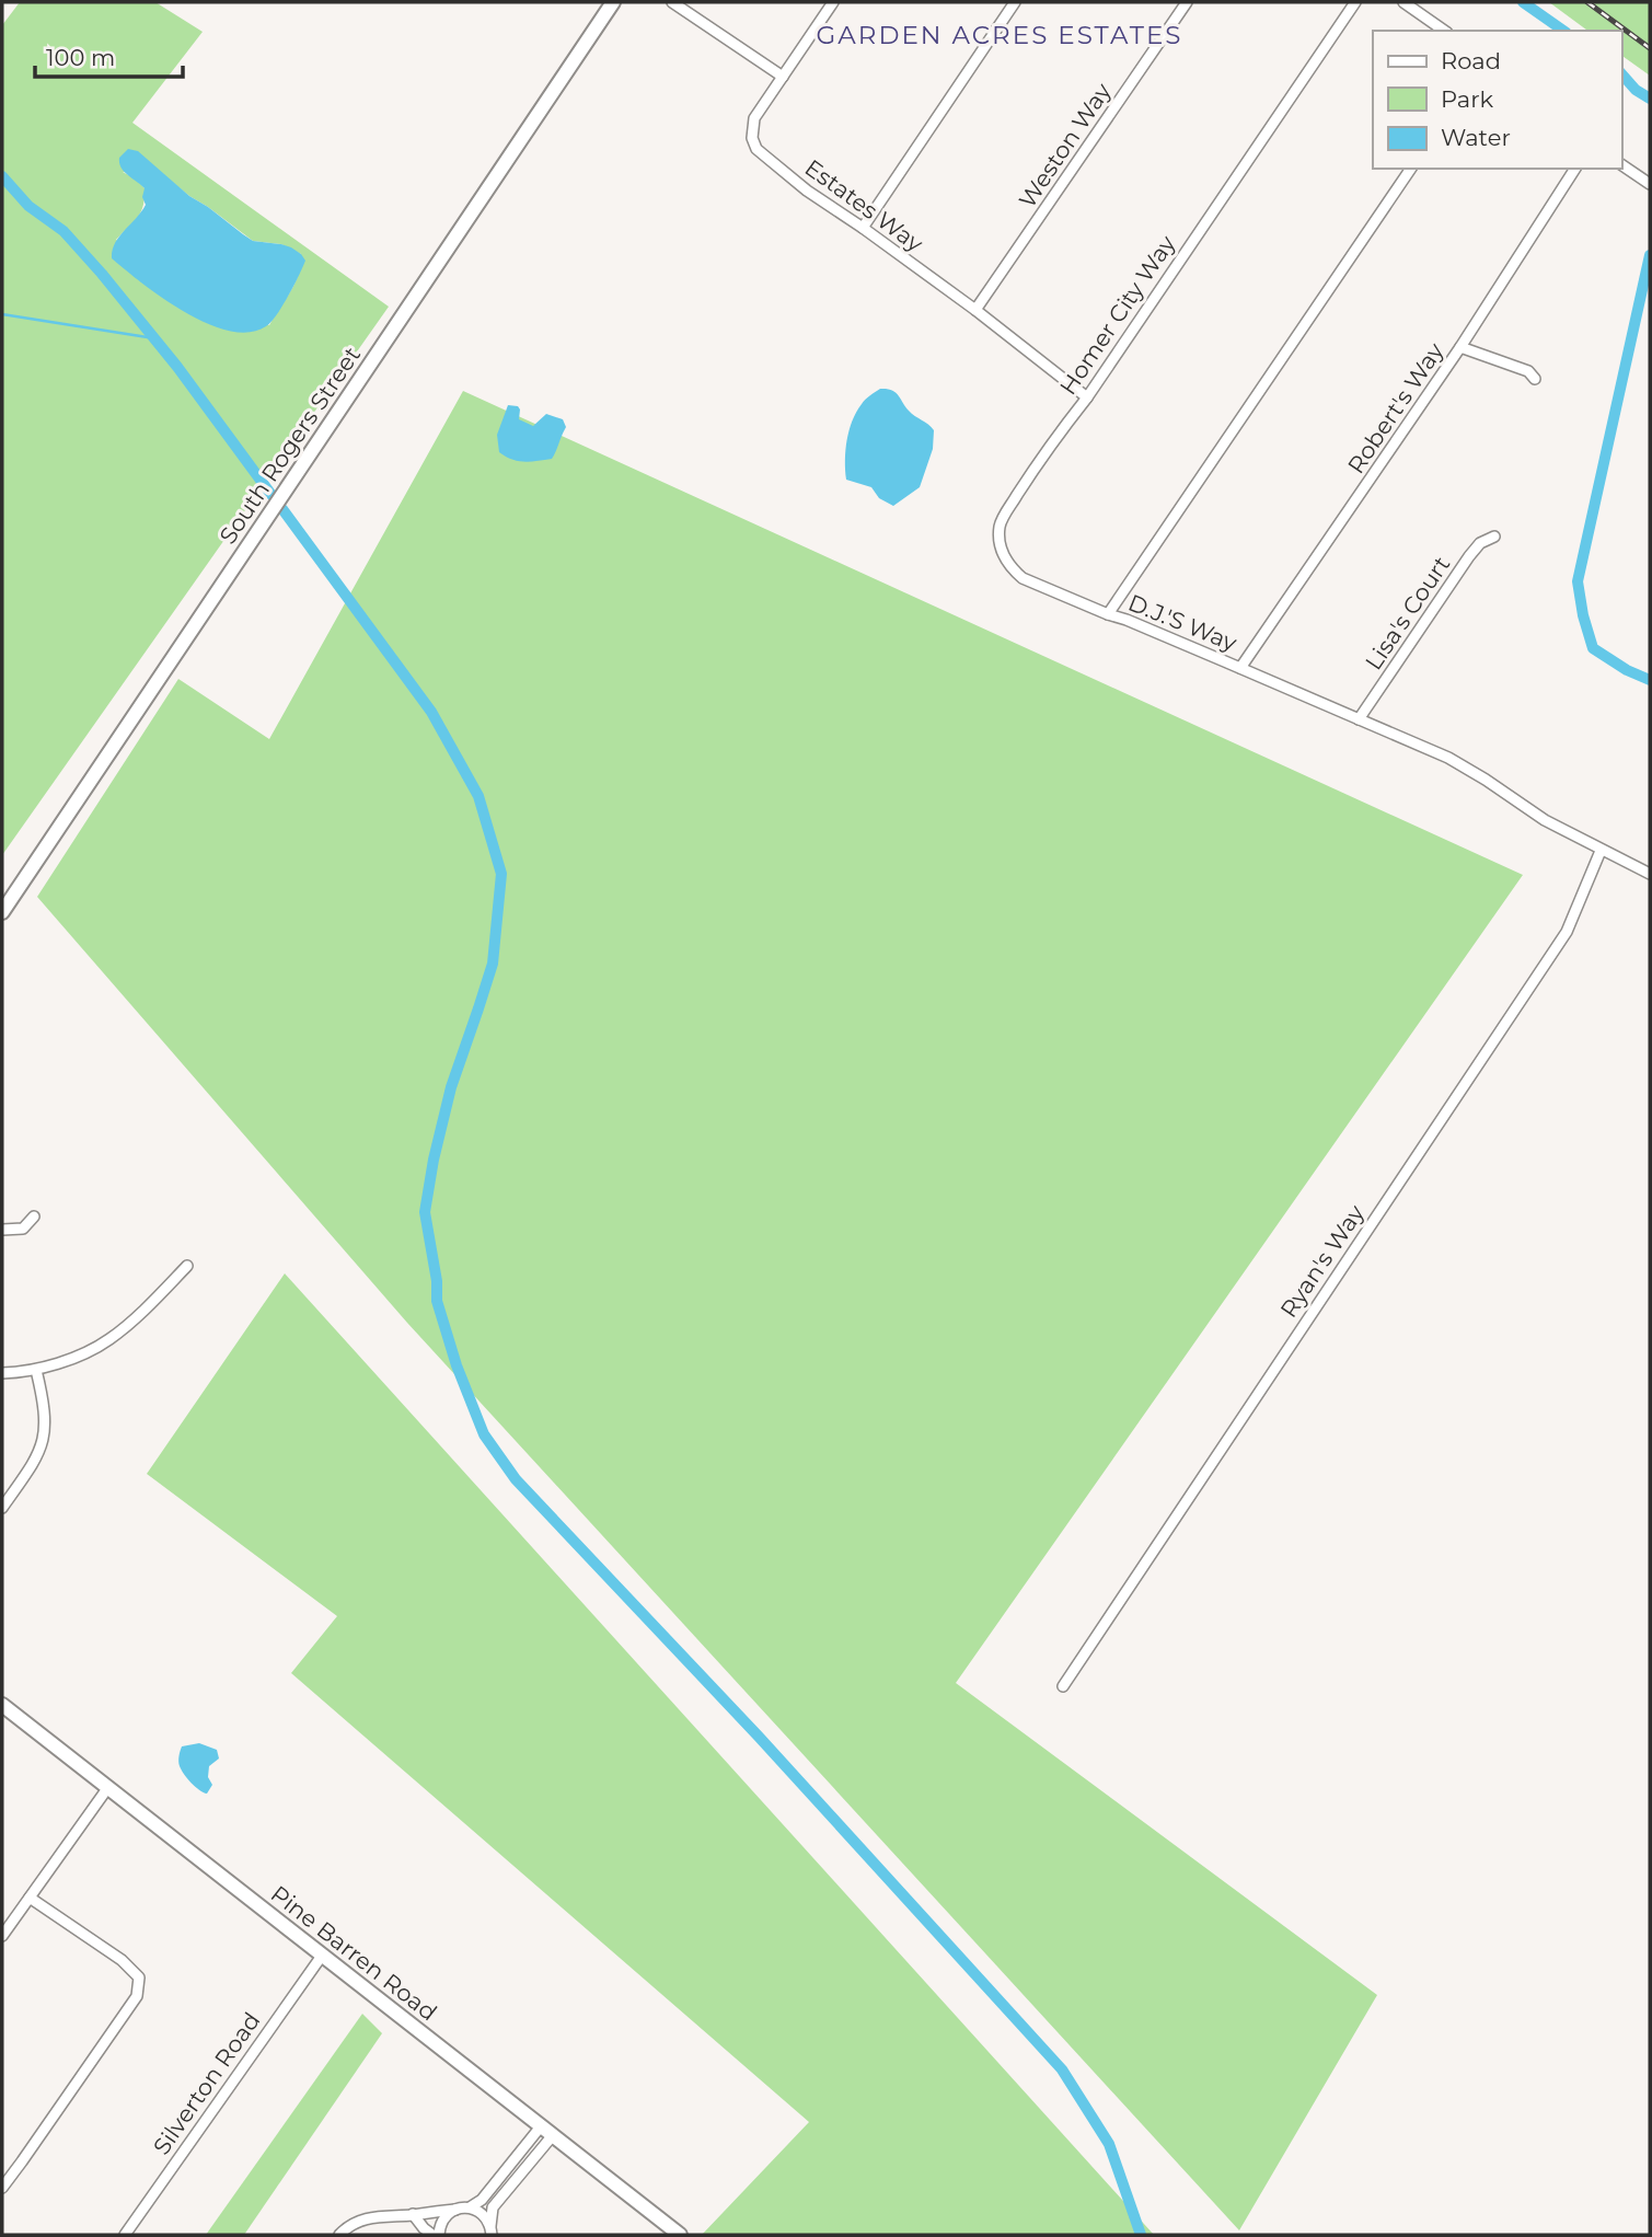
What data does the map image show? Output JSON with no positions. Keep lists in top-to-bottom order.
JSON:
{
  "streets": {
    "street": [
      "Weston Way",
      "Estates Way",
      "Homer City Way",
      "Robert's Way",
      "South Rogers Street",
      "Lisa's Court",
      "D.J.'S Way",
      "Ryan's Way",
      "Pine Barren Road",
      "Silverton Road"
    ]
  },
  "crossings": [
    ["Weston Way", "Estates Way"],
    ["Estates Way", "Homer City Way"],
    ["Homer City Way", "D.J.'S Way"],
    ["Robert's Way", "D.J.'S Way"],
    ["Lisa's Court", "D.J.'S Way"],
    ["D.J.'S Way", "Ryan's Way"],
    ["Pine Barren Road", "Silverton Road"]
  ],
  "districts": ["GARDEN ACRES ESTATES"],
  "legend": ["Road", "Park", "Water"],
  "scale_bar": "100 m"
}
